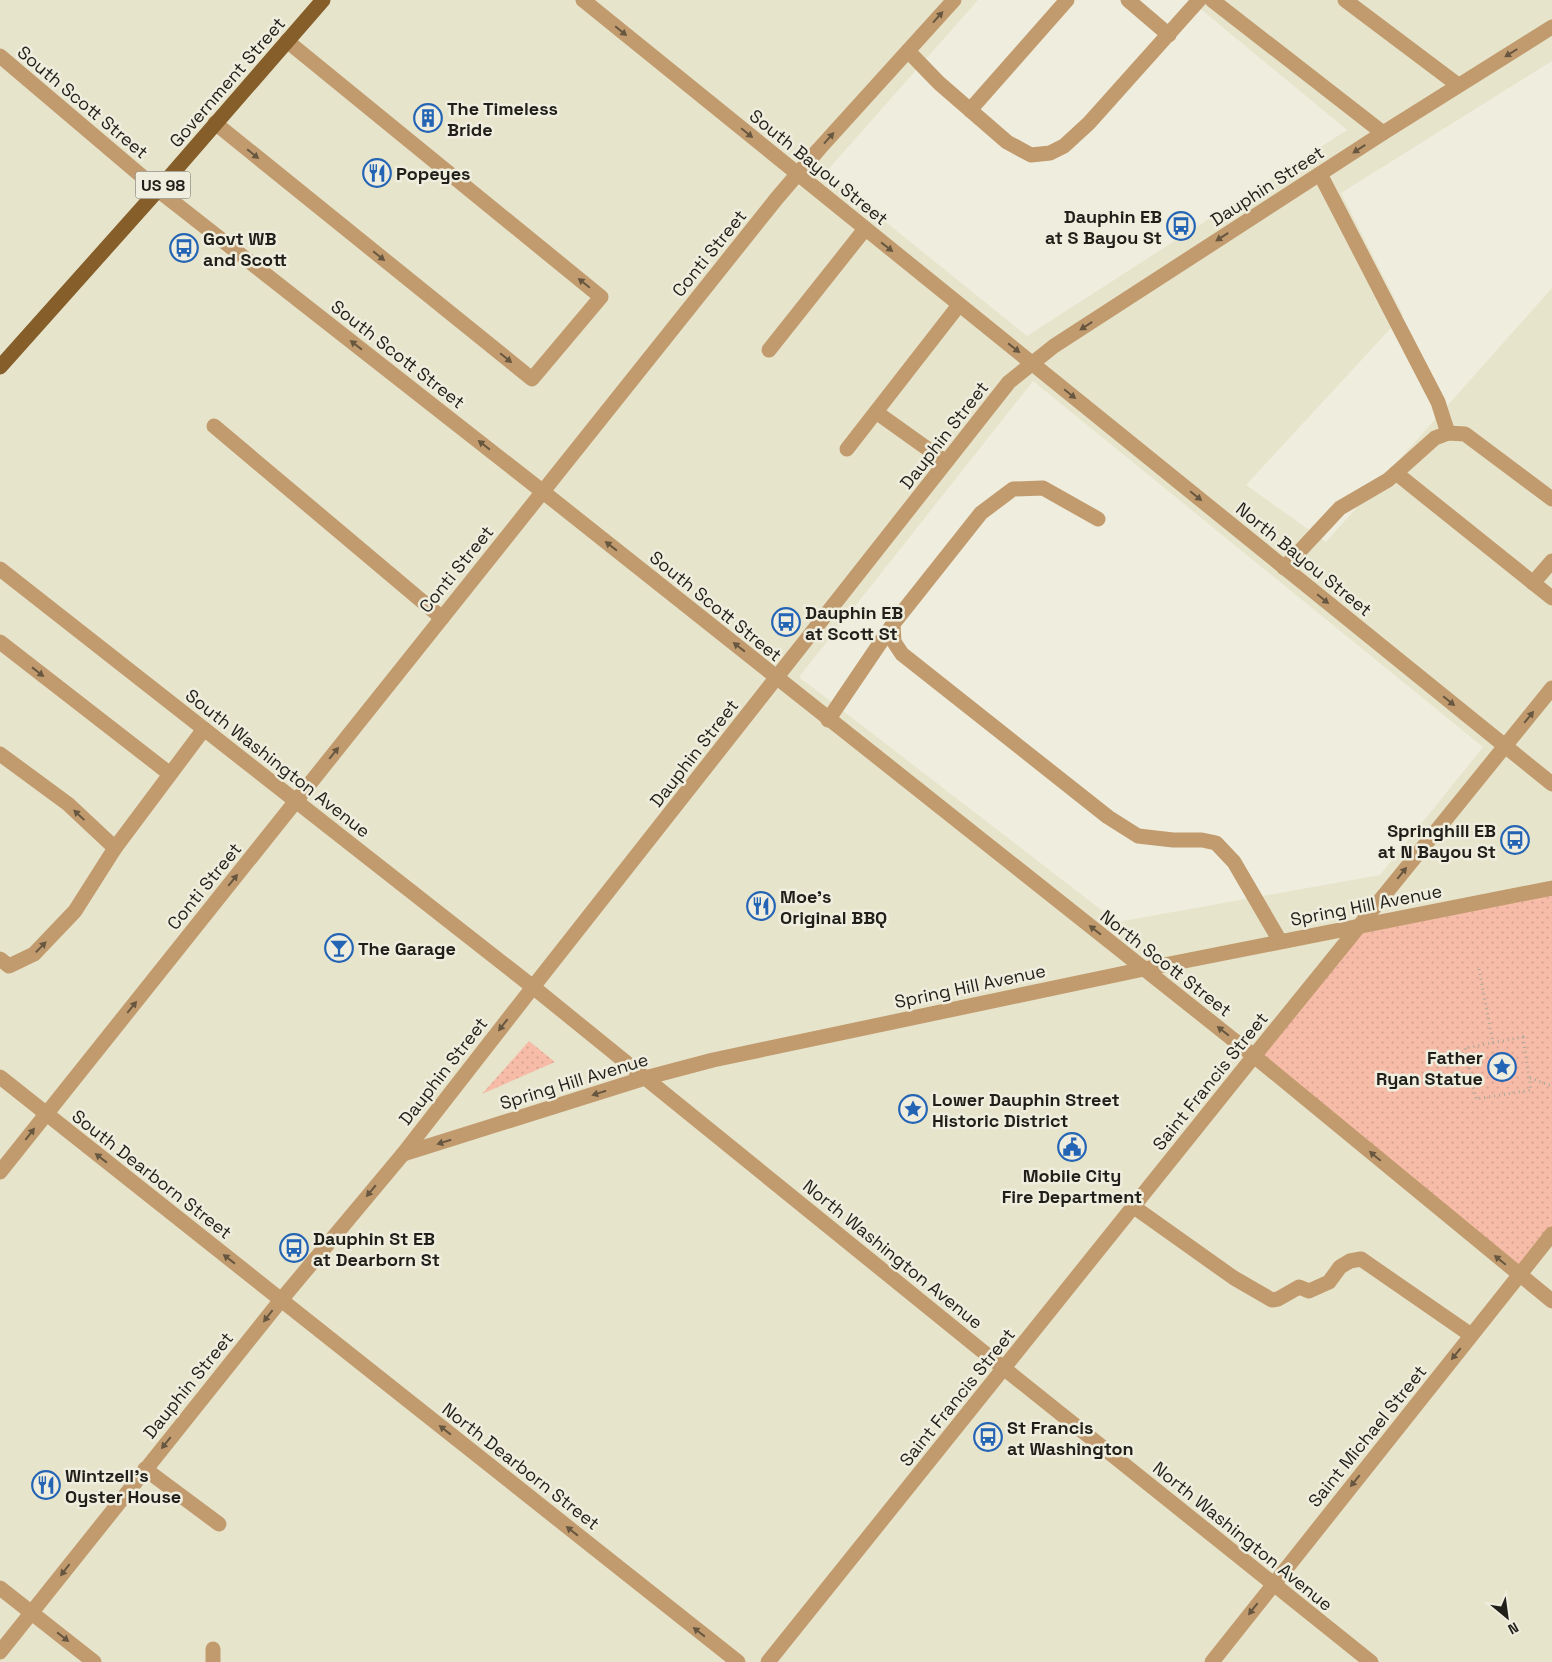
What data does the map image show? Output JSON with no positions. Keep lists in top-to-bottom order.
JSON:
{
  "streets": {
    "main road": ["Government Street", "US 98"],
    "street": [
      "South Scott Street",
      "South Bayou Street",
      "Dauphin Street",
      "Conti Street",
      "North Bayou Street",
      "South Washington Avenue",
      "Spring Hill Avenue",
      "North Scott Street",
      "Saint Francis Street",
      "South Dearborn Street",
      "North Washington Avenue",
      "Saint Michael Street",
      "North Dearborn Street"
    ]
  },
  "crossings": [
    ["Government Street", "South Scott Street"],
    ["South Scott Street", "Dauphin Street"],
    ["South Scott Street", "Conti Street"],
    ["South Scott Street", "North Scott Street"],
    ["South Bayou Street", "Dauphin Street"],
    ["South Bayou Street", "Conti Street"],
    ["South Bayou Street", "North Bayou Street"],
    ["Dauphin Street", "North Bayou Street"],
    ["Dauphin Street", "South Washington Avenue"],
    ["Dauphin Street", "Spring Hill Avenue"],
    ["Dauphin Street", "North Scott Street"],
    ["Dauphin Street", "South Dearborn Street"],
    ["Dauphin Street", "North Washington Avenue"],
    ["Dauphin Street", "North Dearborn Street"],
    ["Conti Street", "South Washington Avenue"],
    ["Conti Street", "South Dearborn Street"],
    ["North Bayou Street", "Saint Francis Street"],
    ["South Washington Avenue", "North Washington Avenue"],
    ["Spring Hill Avenue", "North Scott Street"],
    ["Spring Hill Avenue", "Saint Francis Street"],
    ["Spring Hill Avenue", "North Washington Avenue"],
    ["North Scott Street", "Saint Francis Street"],
    ["North Scott Street", "Saint Michael Street"],
    ["Saint Francis Street", "North Washington Avenue"],
    ["South Dearborn Street", "North Dearborn Street"],
    ["North Washington Avenue", "Saint Michael Street"]
  ],
  "one_way": [
    "South Scott Street",
    "South Bayou Street",
    "Dauphin Street",
    "North Bayou Street",
    "South Dearborn Street",
    "Saint Michael Street",
    "North Dearborn Street"
  ],
  "places": {
    "building": ["The Timeless Bride"],
    "restaurant": ["Popeyes", "Moe's Original BBQ", "Wintzell's Oyster House"],
    "bus stop": [
      "Dauphin EB at S Bayou St",
      "Govt WB and Scott",
      "Dauphin EB at Scott St",
      "Springhill EB at N Bayou St",
      "Dauphin St EB at Dearborn St",
      "St Francis at Washington"
    ],
    "bar": ["The Garage"],
    "place": ["Father Ryan Statue", "Lower Dauphin Street Historic District"],
    "public building": ["Mobile City Fire Department"]
  },
  "north": "bottom right"
}
